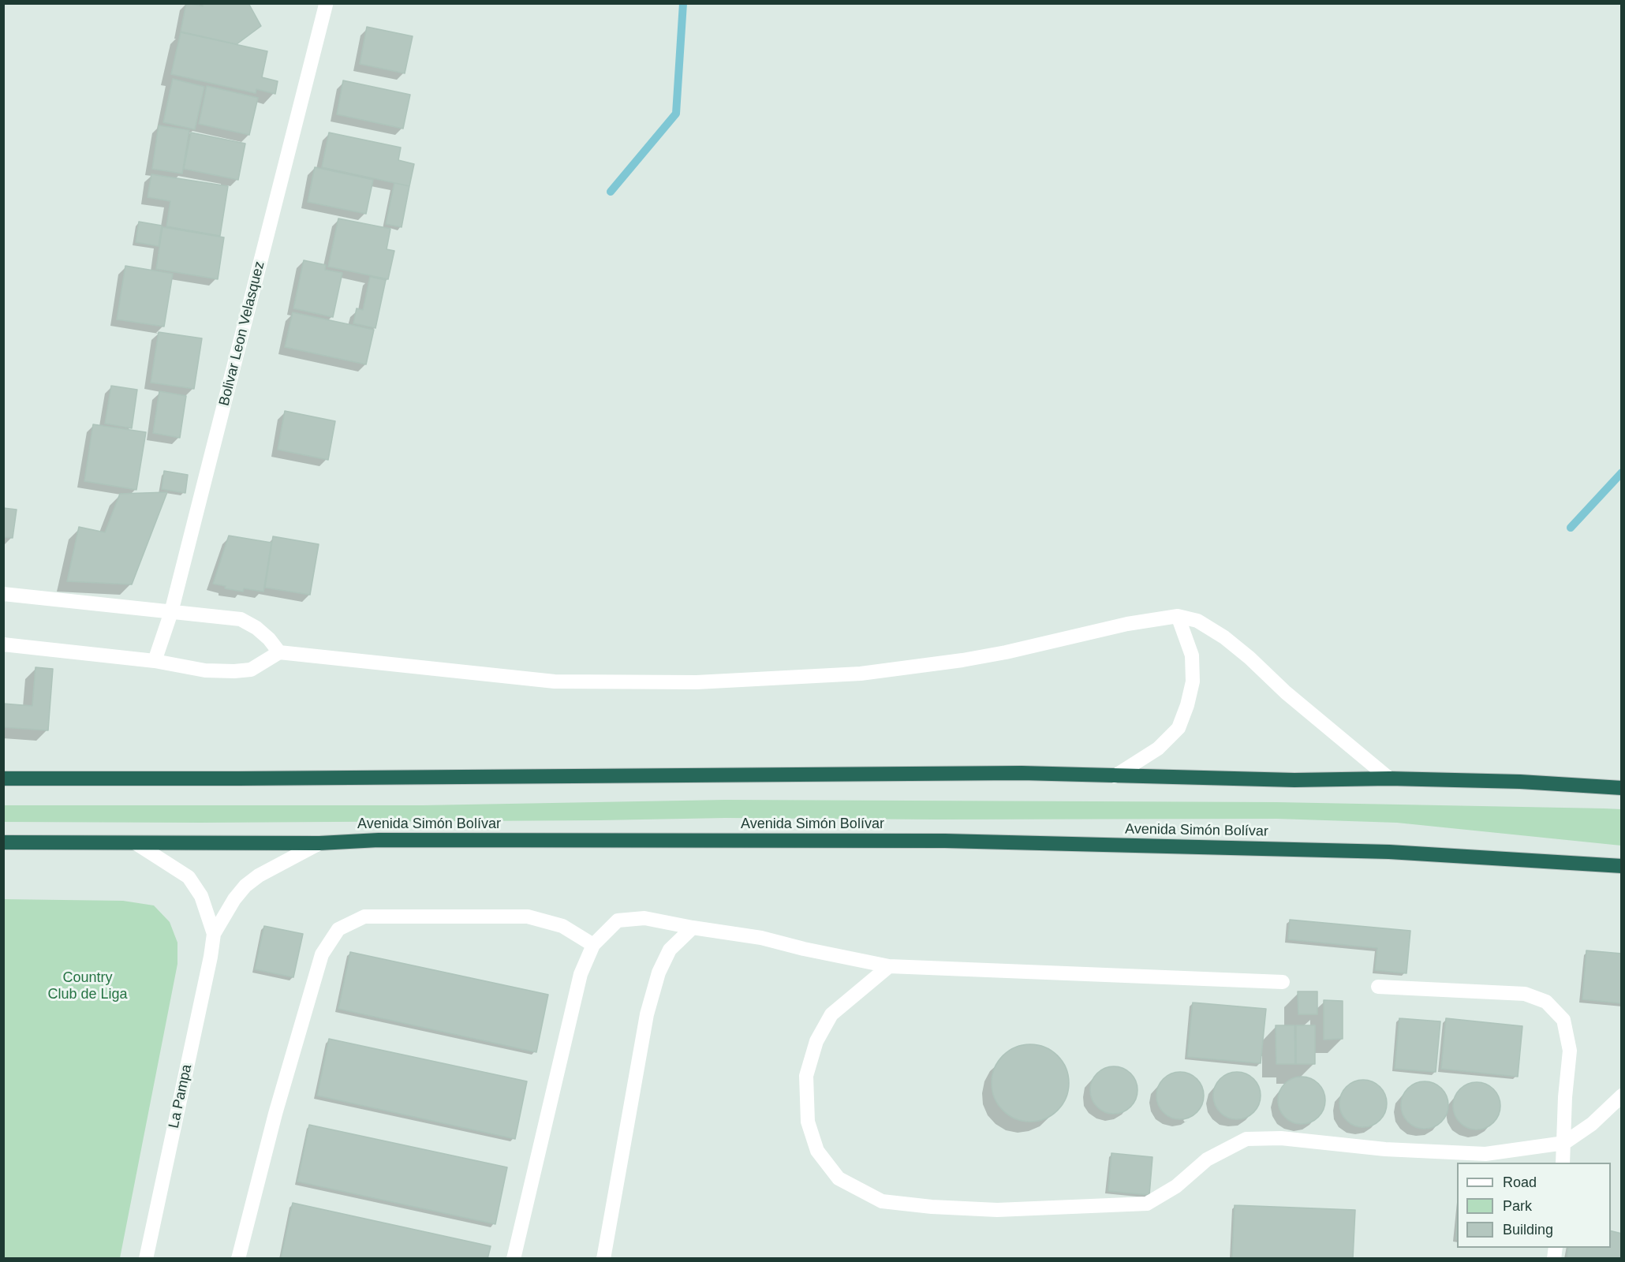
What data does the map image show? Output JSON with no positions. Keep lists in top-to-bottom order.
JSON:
{
  "streets": {
    "highway": ["Avenida Simón Bolívar"],
    "street": ["Bolivar Leon Velasquez", "La Pampa"]
  },
  "crossings": [
    ["Avenida Simón Bolívar", "La Pampa"]
  ],
  "parks": ["Country Club de Liga"],
  "legend": ["Road", "Park", "Building"]
}
